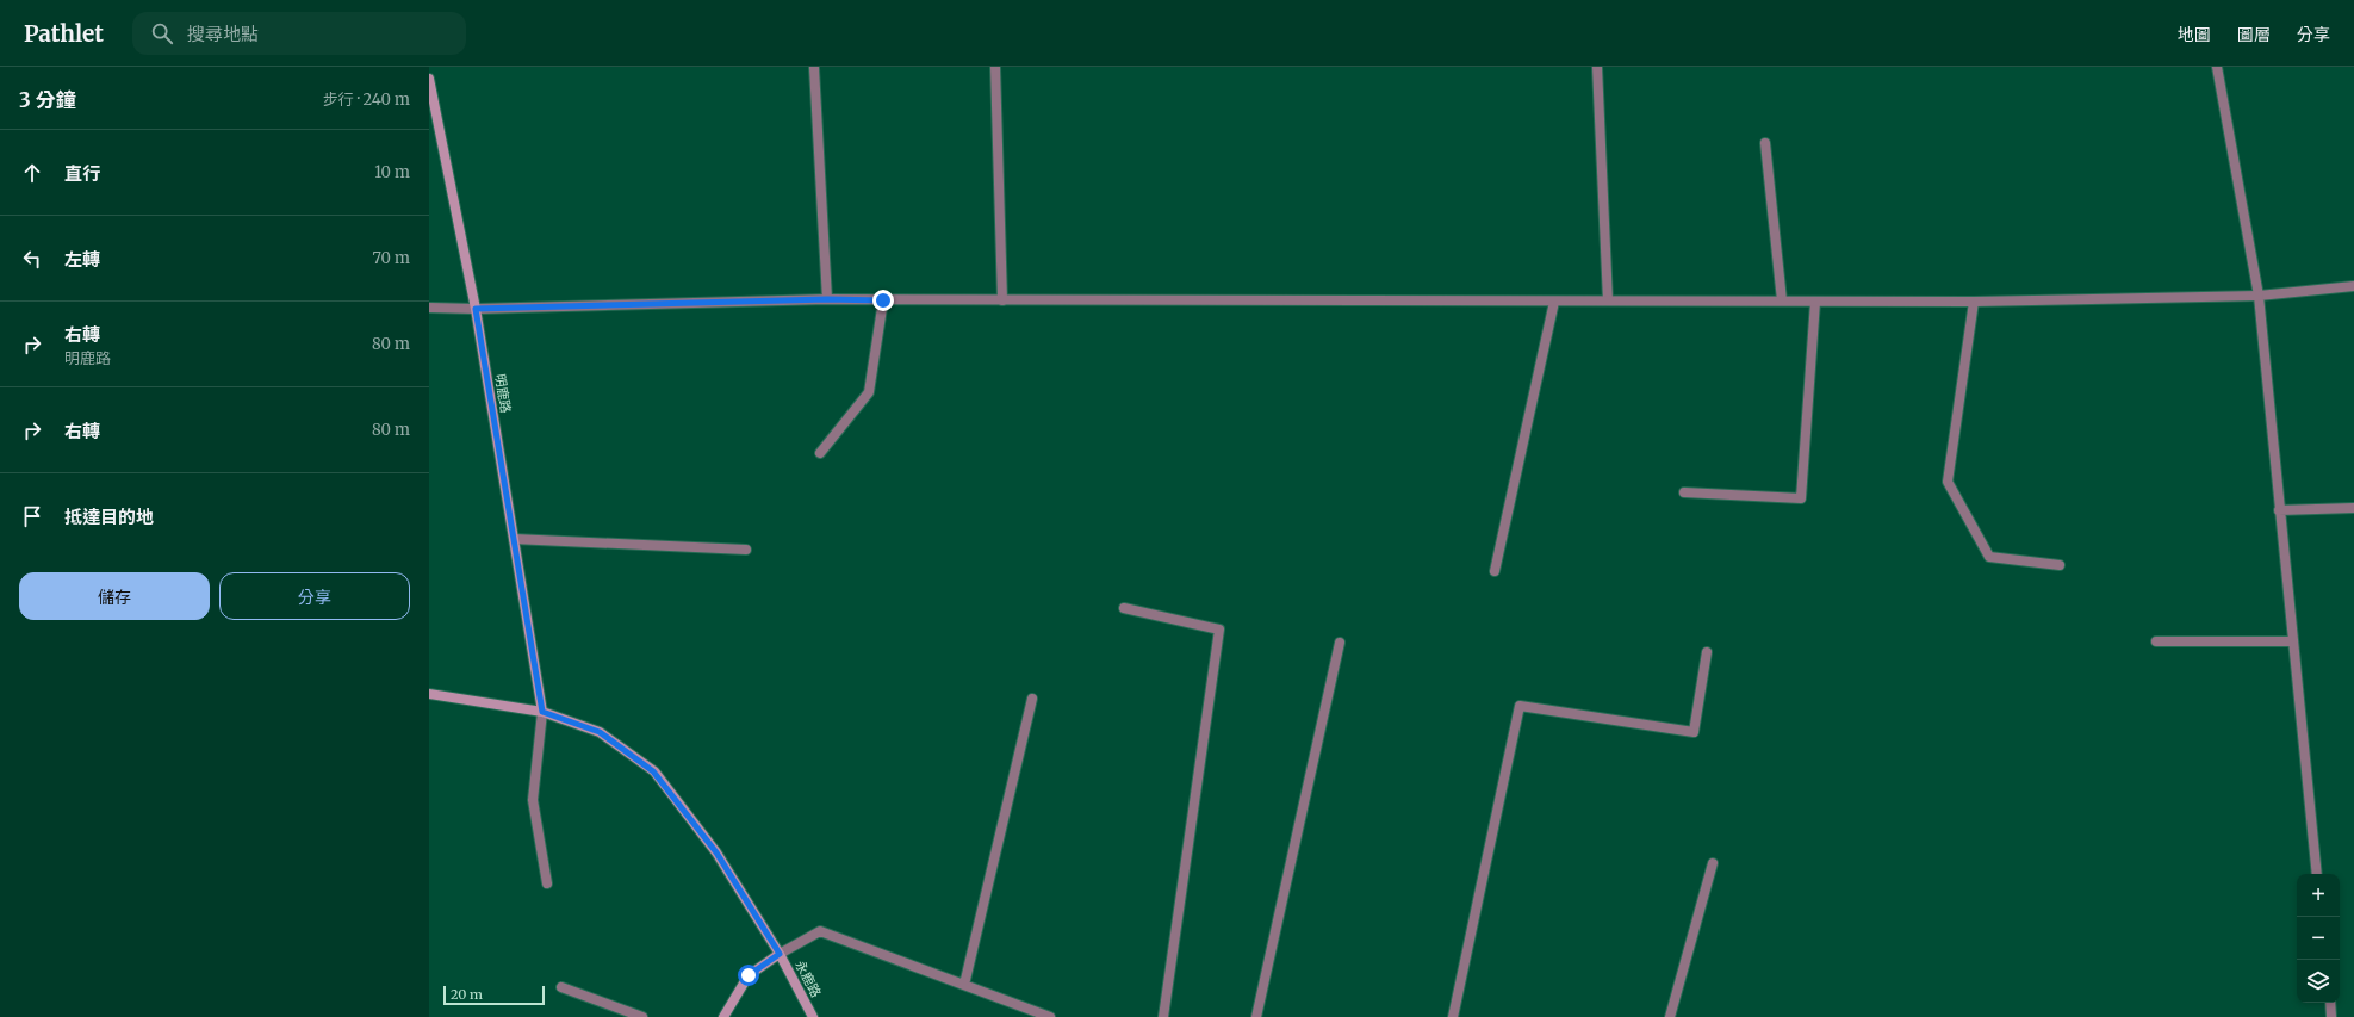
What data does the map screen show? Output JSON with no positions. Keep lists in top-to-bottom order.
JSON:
{
  "streets": {
    "street": ["明鹿路", "永鹿路"]
  },
  "crossings": [
    ["明鹿路", "永鹿路"]
  ],
  "scale_bar": "20 m",
  "page": {
    "header": "Pathlet",
    "search": "搜尋地點",
    "nav": ["地圖", "圖層", "分享"],
    "heading": ["3 分鐘", "步行 · 240 m"],
    "list": [
      ["直行", "10 m"],
      ["左轉", "70 m"],
      ["右轉", "明鹿路", "80 m"],
      ["右轉", "80 m"],
      "抵達目的地"
    ],
    "buttons": ["儲存", "分享"],
    "map_buttons": ["+", "−"],
    "scale": "20 m"
  }
}
